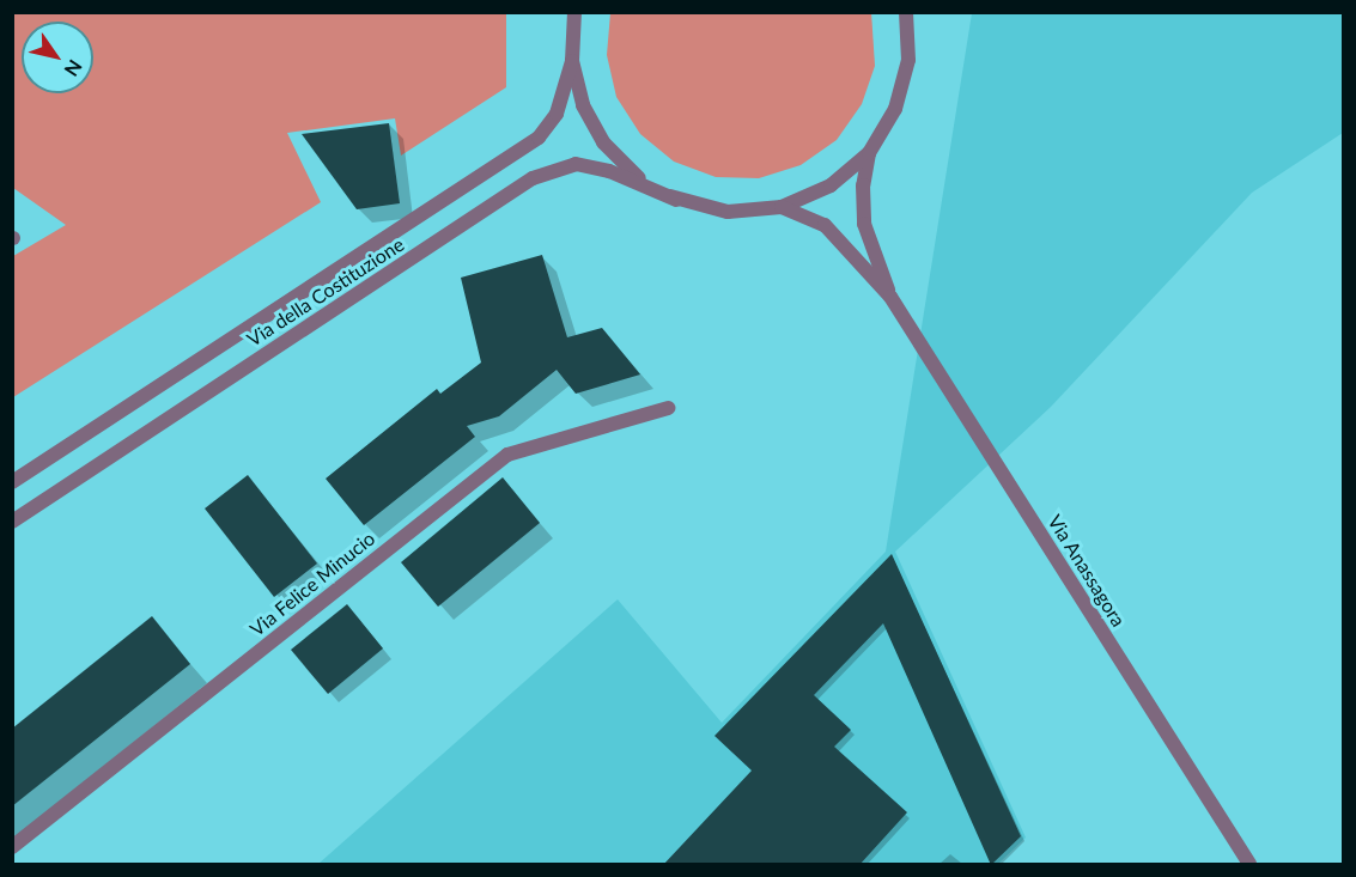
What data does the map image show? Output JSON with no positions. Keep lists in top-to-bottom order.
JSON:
{
  "streets": {
    "street": ["Via della Costituzione", "Via Anassagora", "Via Felice Minucio"]
  },
  "crossings": [
    ["Via della Costituzione", "Via Anassagora"]
  ],
  "north": "bottom right"
}
